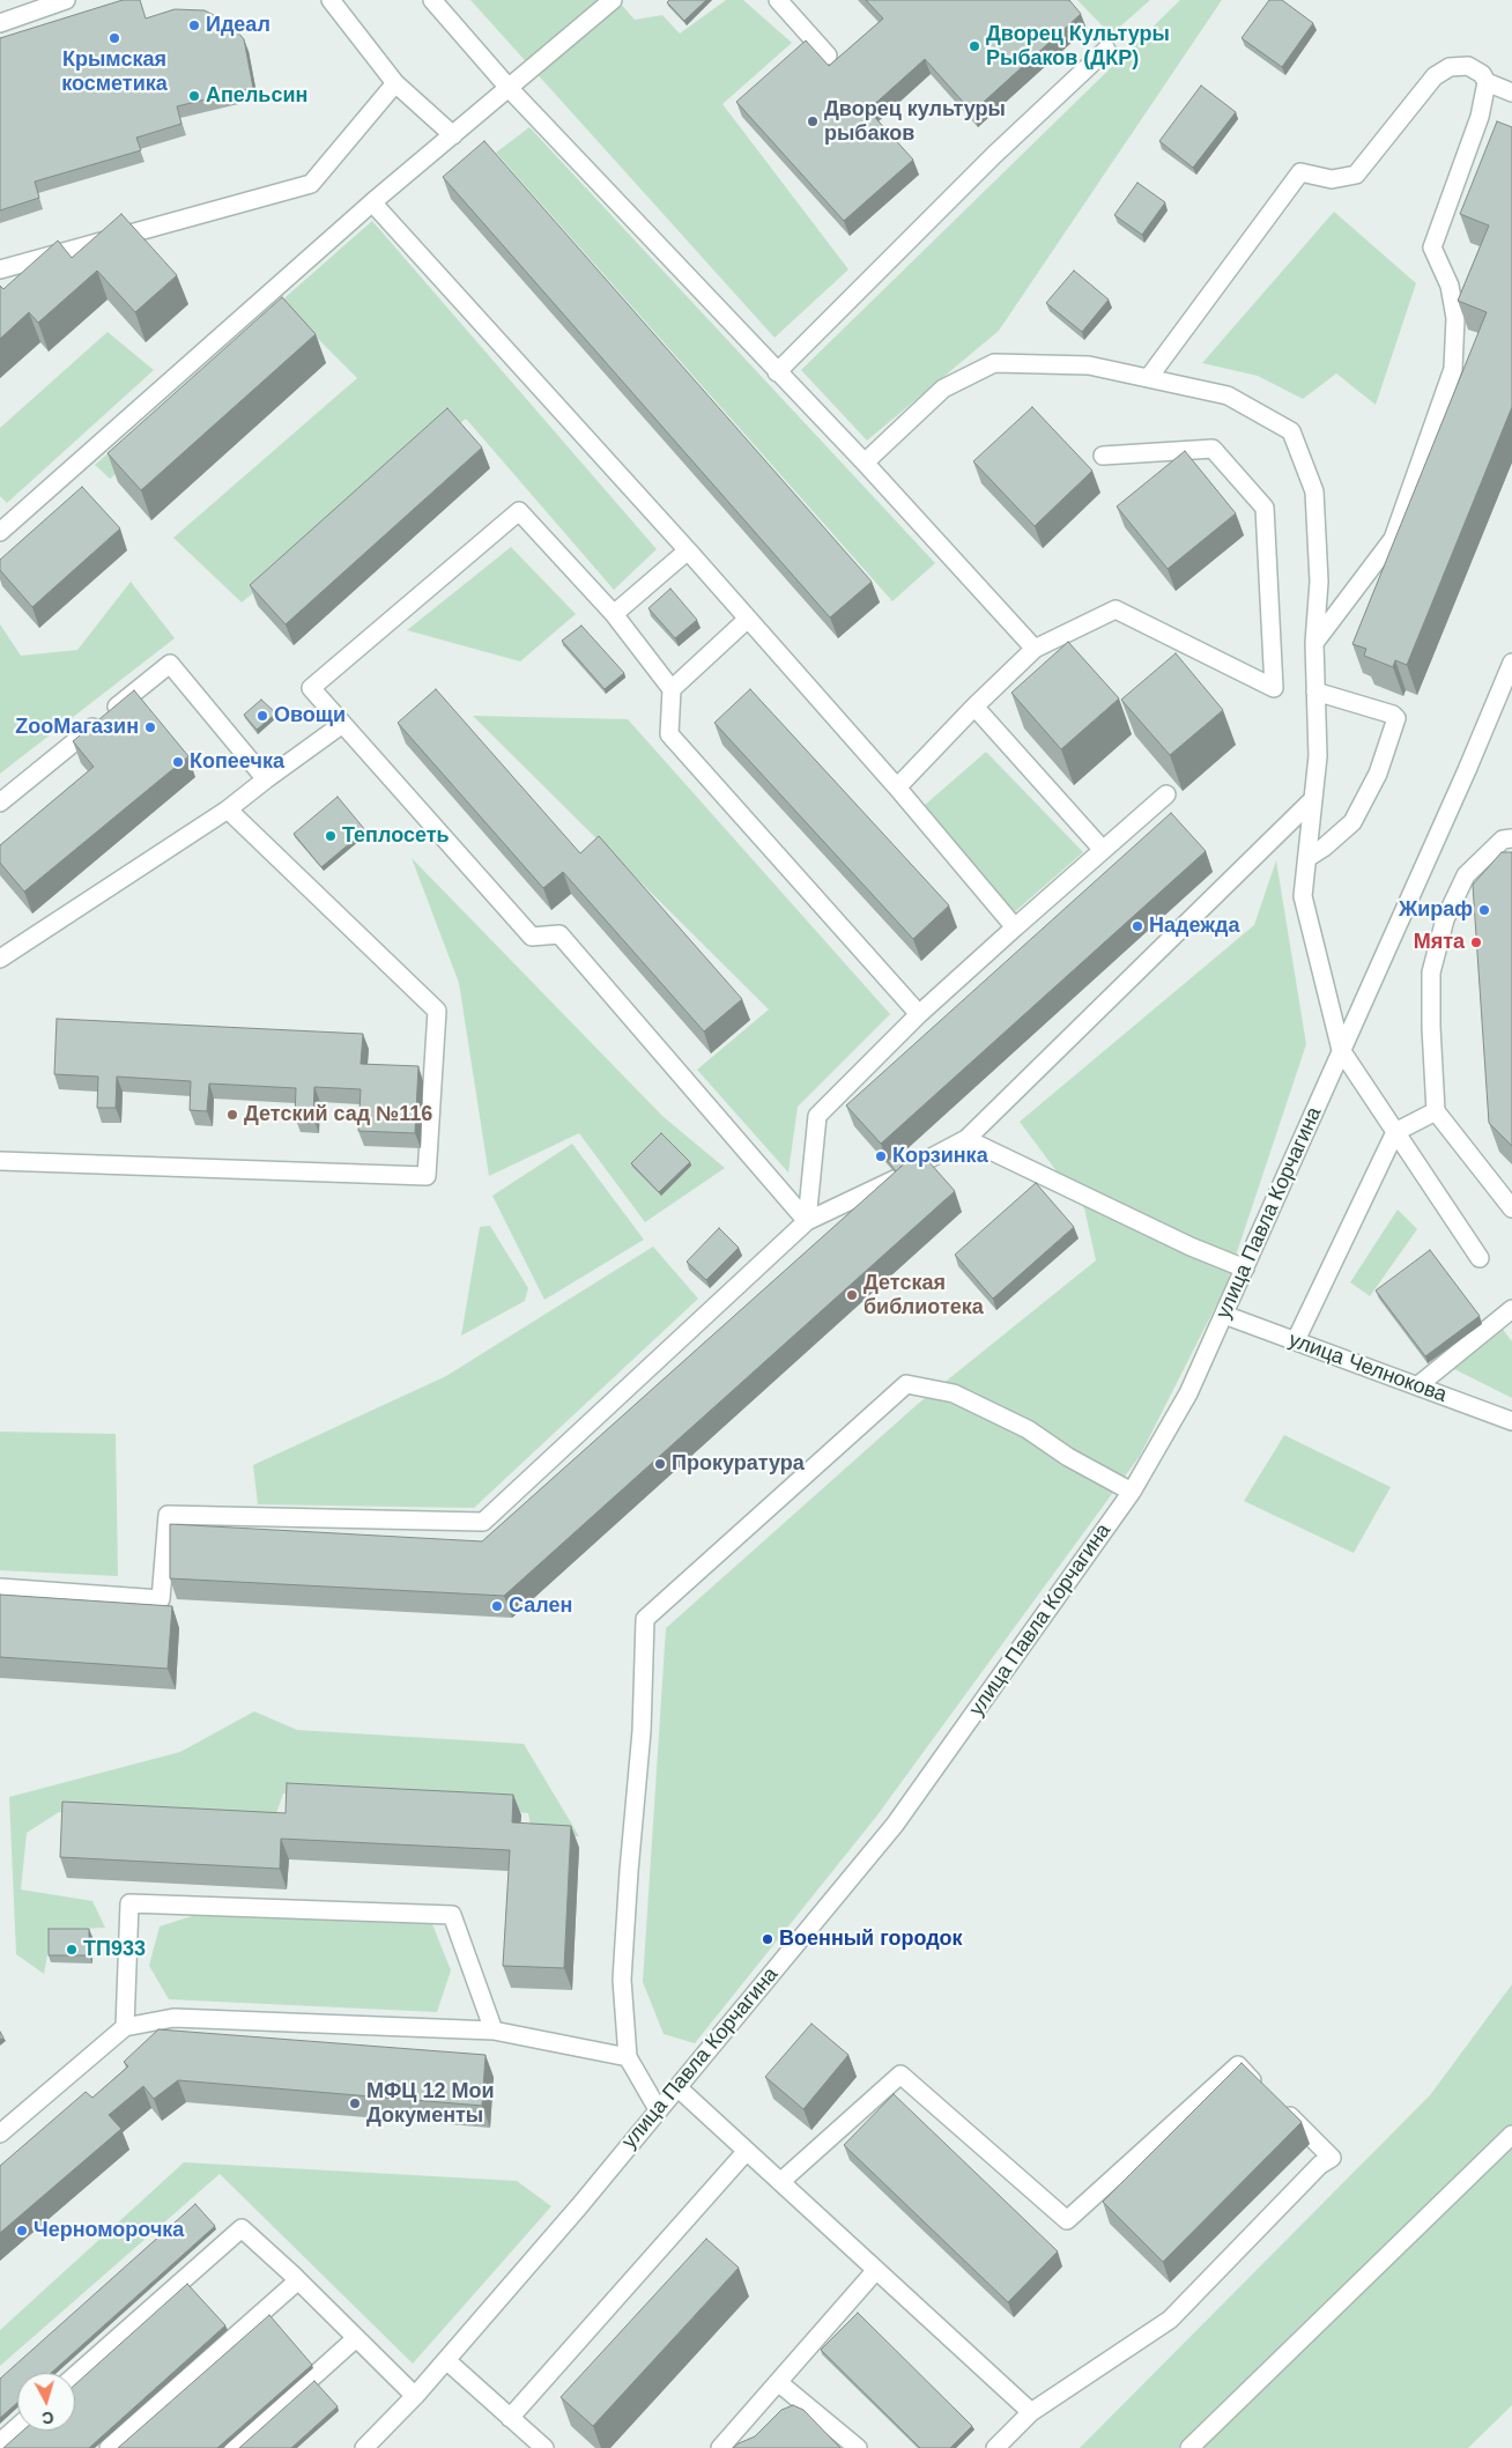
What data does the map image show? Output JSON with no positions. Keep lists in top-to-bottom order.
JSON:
{
  "streets": {
    "street": ["улица Павла Корчагина", "улица Челнокова"]
  },
  "crossings": [
    ["улица Павла Корчагина", "улица Челнокова"]
  ],
  "places": [
    "Идеал",
    "Крымская косметика",
    "Дворец Культуры Рыбаков (ДКР)",
    "Апельсин",
    "Дворец культуры рыбаков",
    "Овощи",
    "ZooМагазин",
    "Копеечка",
    "Теплосеть",
    "Жираф",
    "Надежда",
    "Мята",
    "Детский сад №116",
    "Корзинка",
    "Детская библиотека",
    "Прокуратура",
    "Сален",
    "Военный городок",
    "ТП933",
    "МФЦ 12 Мои Документы",
    "Черноморочка"
  ],
  "north": "bottom"
}
